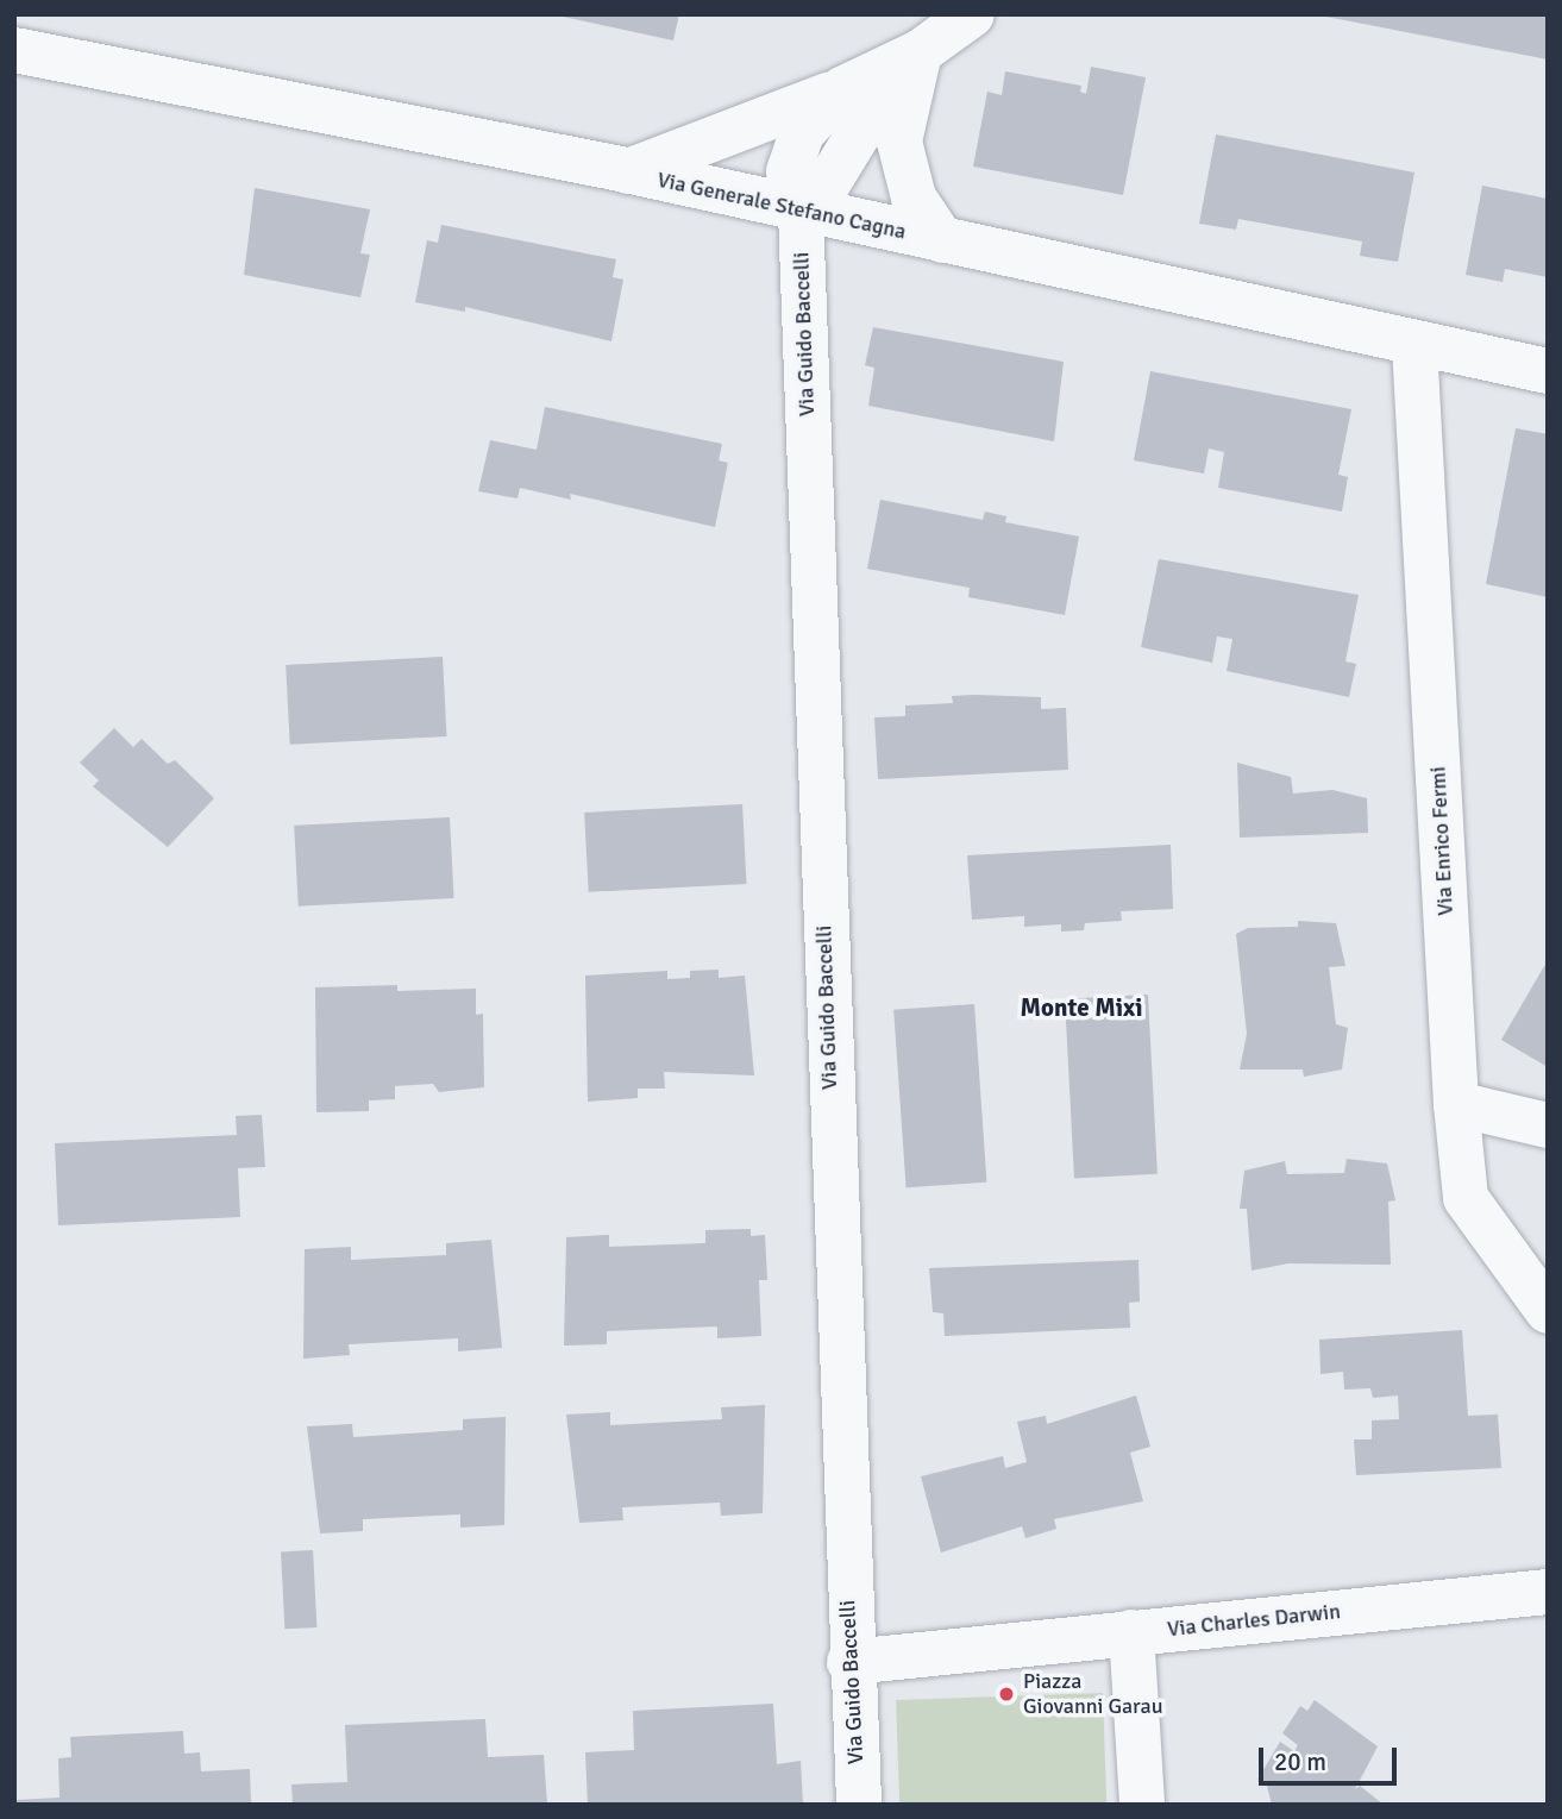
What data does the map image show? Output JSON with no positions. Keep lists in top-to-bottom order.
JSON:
{
  "streets": {
    "street": [
      "Via Generale Stefano Cagna",
      "Via Guido Baccelli",
      "Via Enrico Fermi",
      "Via Charles Darwin"
    ]
  },
  "crossings": [
    ["Via Generale Stefano Cagna", "Via Guido Baccelli"],
    ["Via Generale Stefano Cagna", "Via Enrico Fermi"]
  ],
  "districts": ["Monte Mixi"],
  "places": ["Piazza Giovanni Garau"],
  "scale_bar": "20 m"
}
